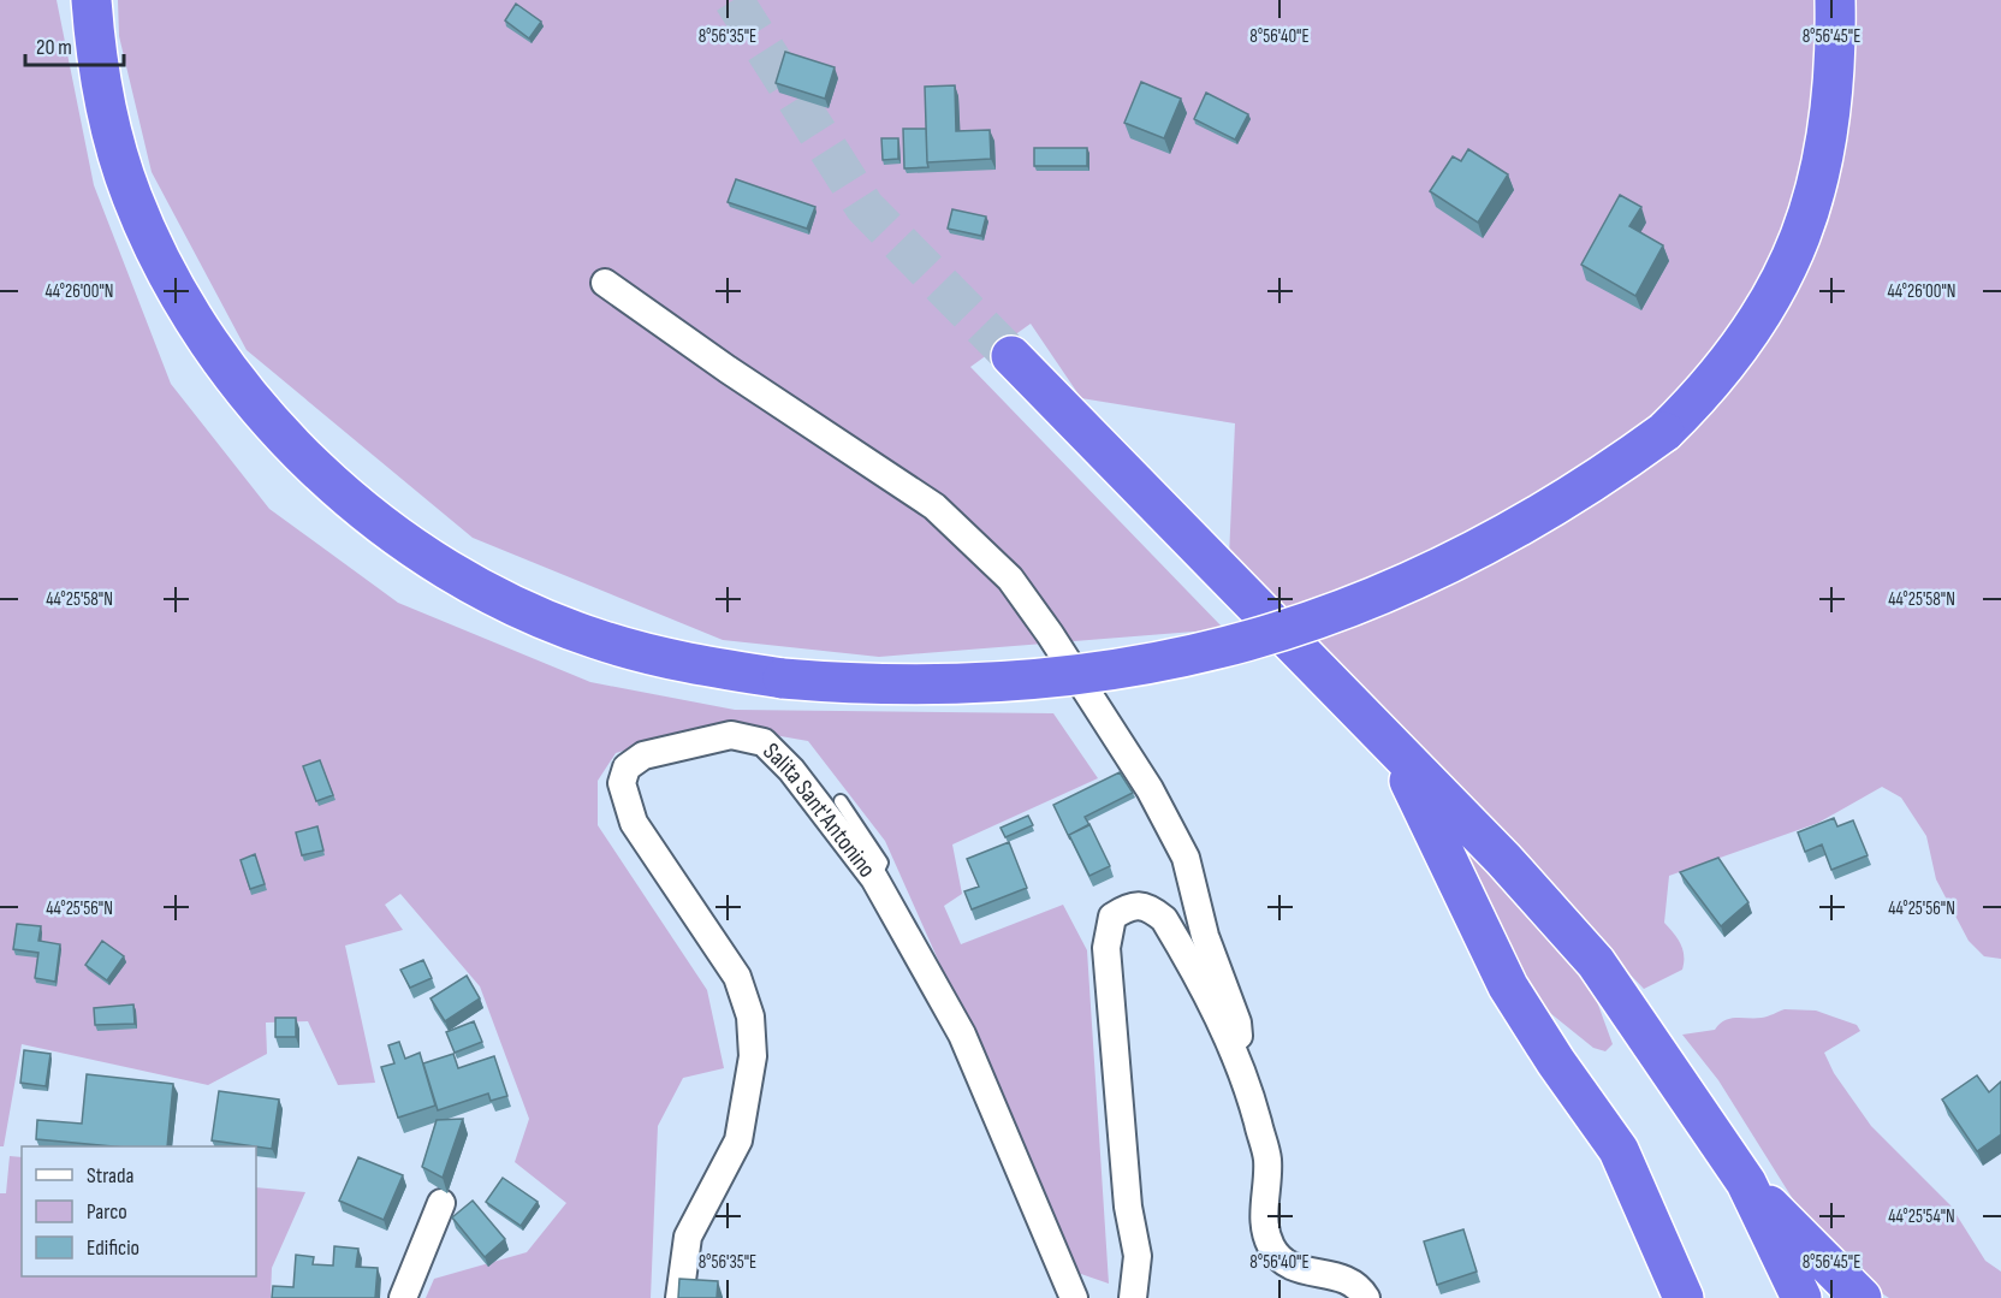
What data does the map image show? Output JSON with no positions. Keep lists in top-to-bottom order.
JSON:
{
  "streets": {
    "street": ["Salita Sant'Antonino"]
  },
  "legend": ["Strada", "Parco", "Edificio"],
  "scale_bar": "20 m",
  "coordinates": [
    "8°56'35\"E",
    "8°56'40\"E",
    "8°56'45\"E",
    "44°26'00\"N",
    "44°25'58\"N",
    "44°25'56\"N",
    "44°25'54\"N"
  ]
}
